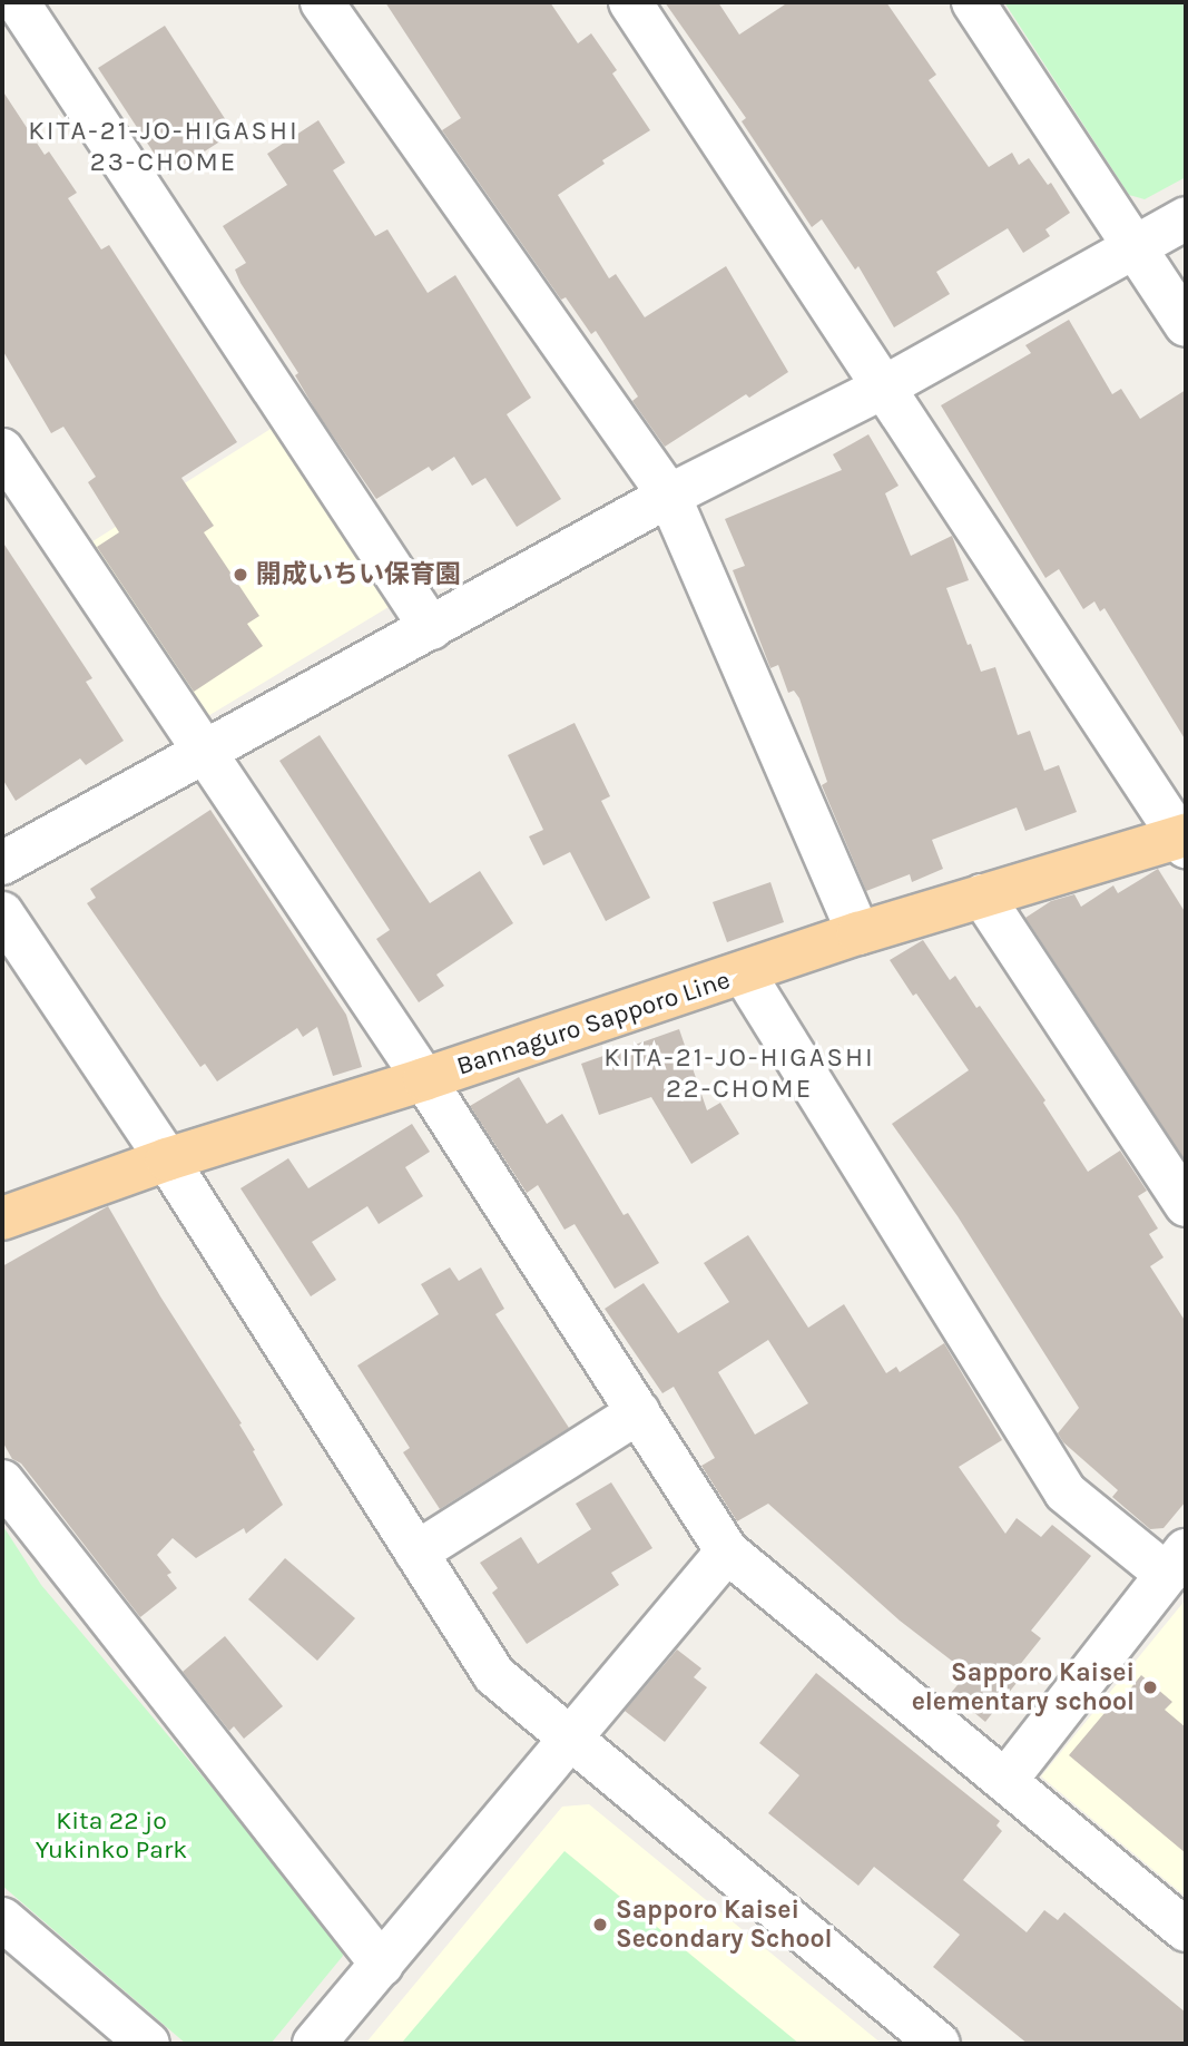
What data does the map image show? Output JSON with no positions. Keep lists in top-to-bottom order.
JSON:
{
  "streets": {
    "main road": ["Bannaguro Sapporo Line"]
  },
  "districts": ["KITA-21-JO-HIGASHI 23-CHOME", "KITA-21-JO-HIGASHI 22-CHOME"],
  "parks": ["Kita 22 jo Yukinko Park"],
  "places": ["開成いちい保育園", "Sapporo Kaisei elementary school", "Sapporo Kaisei Secondary School"]
}
